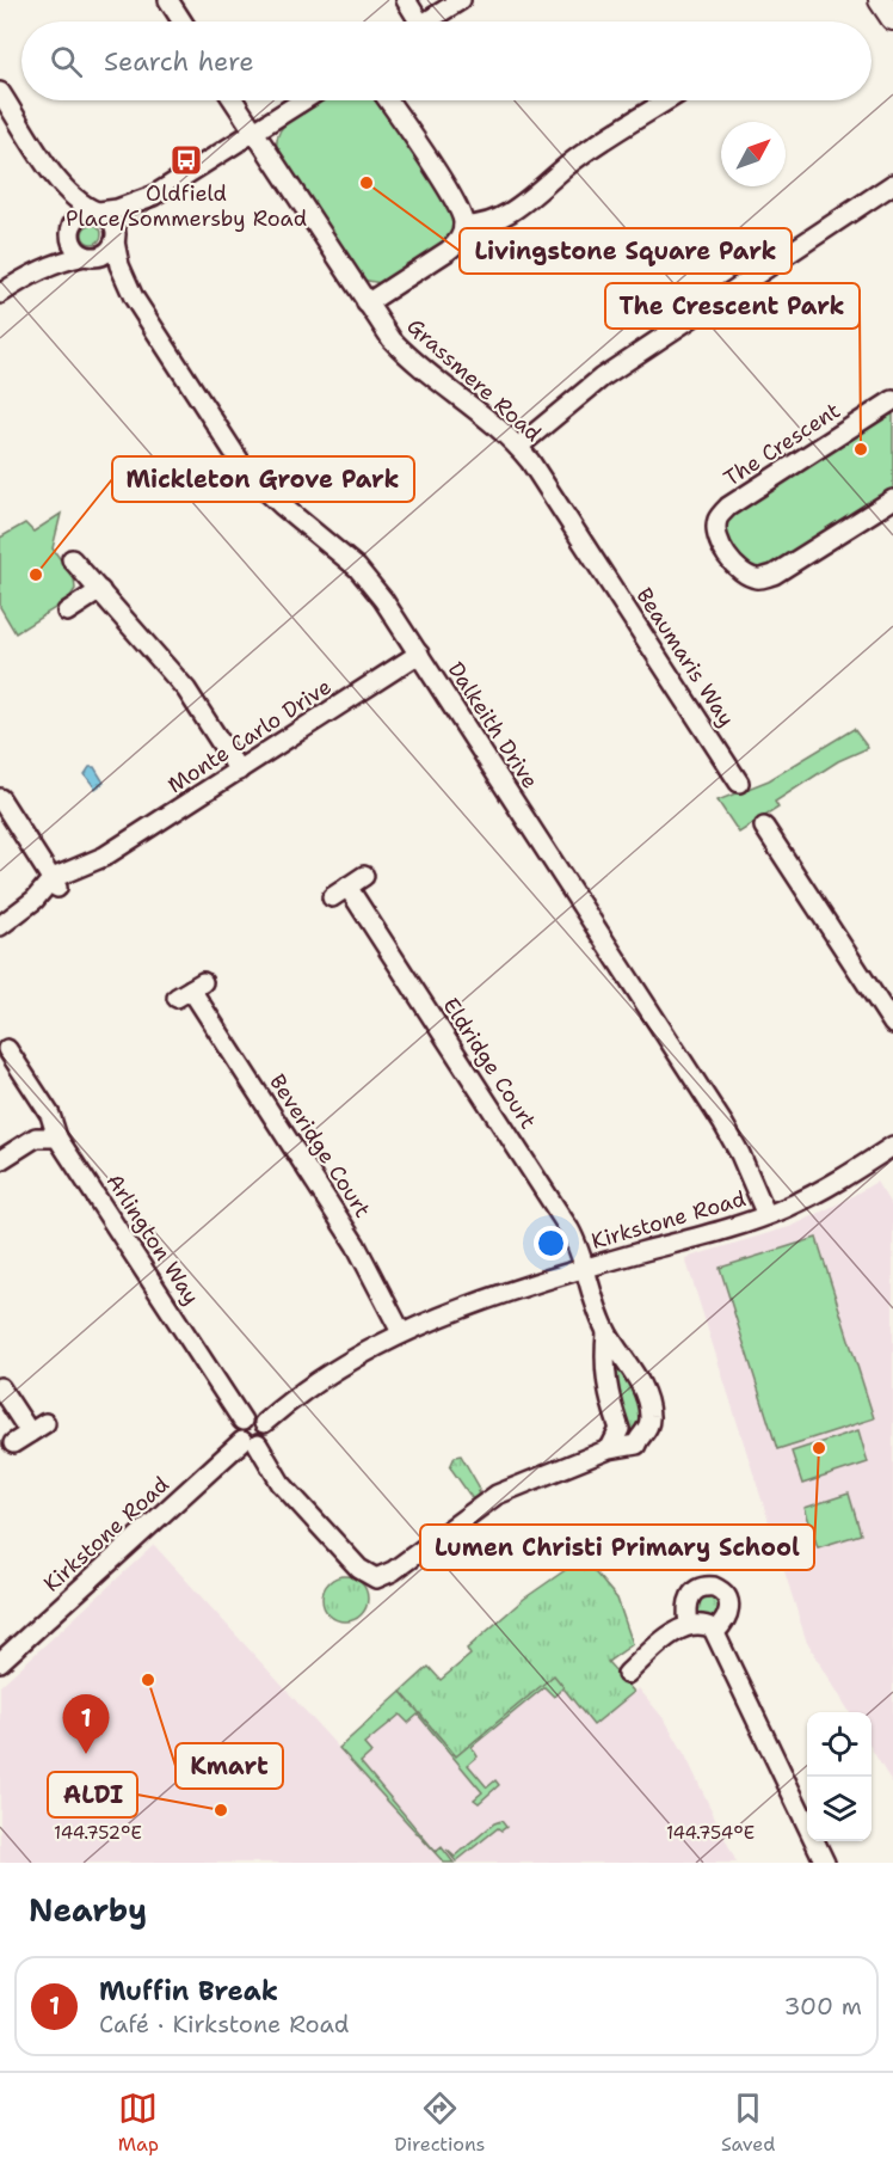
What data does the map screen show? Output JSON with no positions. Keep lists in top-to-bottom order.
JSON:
{
  "streets": {
    "street": [
      "Grassmere Road",
      "The Crescent",
      "Beaumaris Way",
      "Dalkeith Drive",
      "Monte Carlo Drive",
      "Eldridge Court",
      "Beveridge Court",
      "Kirkstone Road",
      "Arlington Way"
    ]
  },
  "crossings": [
    ["Grassmere Road", "Beaumaris Way"],
    ["Dalkeith Drive", "Monte Carlo Drive"],
    ["Dalkeith Drive", "Kirkstone Road"],
    ["Eldridge Court", "Kirkstone Road"],
    ["Beveridge Court", "Kirkstone Road"],
    ["Kirkstone Road", "Arlington Way"]
  ],
  "places": {
    "bus stop": ["Oldfield Place/Sommersby Road"],
    "other": [
      "Livingstone Square Park",
      "The Crescent Park",
      "Mickleton Grove Park",
      "Lumen Christi Primary School",
      "Kmart",
      "ALDI"
    ]
  },
  "north": "top right",
  "page": {
    "search": "Search here",
    "pins": "1",
    "heading": "Nearby",
    "list": [
      {
        "mark": "1",
        "name": "Muffin Break",
        "note": "Café · Kirkstone Road",
        "value": "300 m"
      }
    ],
    "nav": ["Map", "Directions", "Saved"]
  },
  "coordinates": ["144.752°E", "144.754°E"]
}
